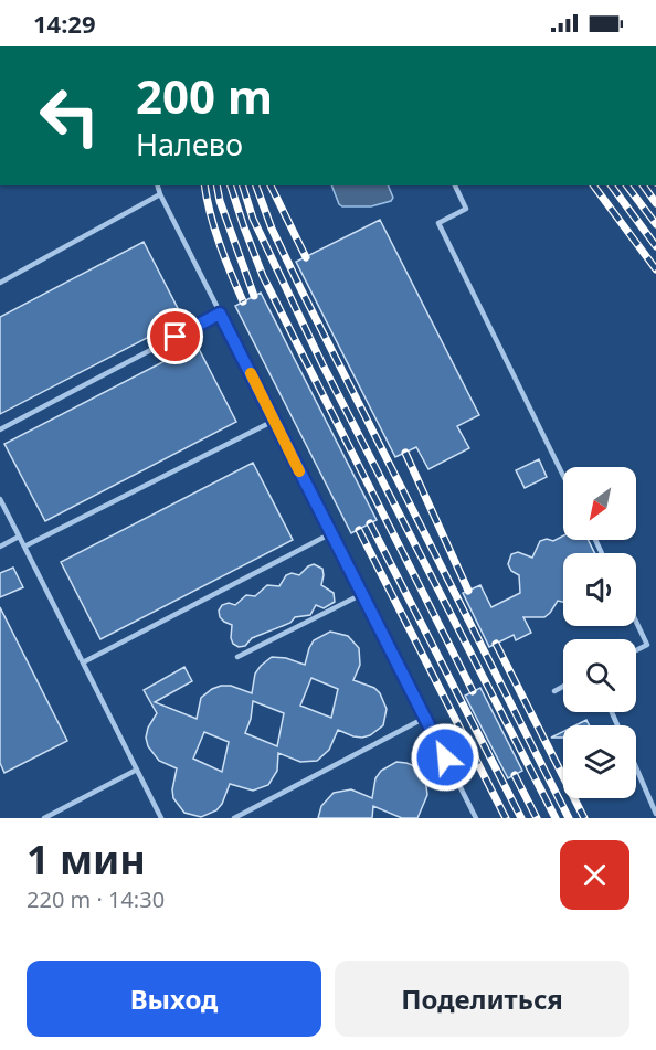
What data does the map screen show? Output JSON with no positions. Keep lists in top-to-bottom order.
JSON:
{
  "north": "bottom left",
  "page": {
    "status": "14:29",
    "turn": ["200 m", "Налево"],
    "heading": ["1 мин", "220 m · 14:30"],
    "buttons": ["Выход", "Поделиться"]
  }
}
